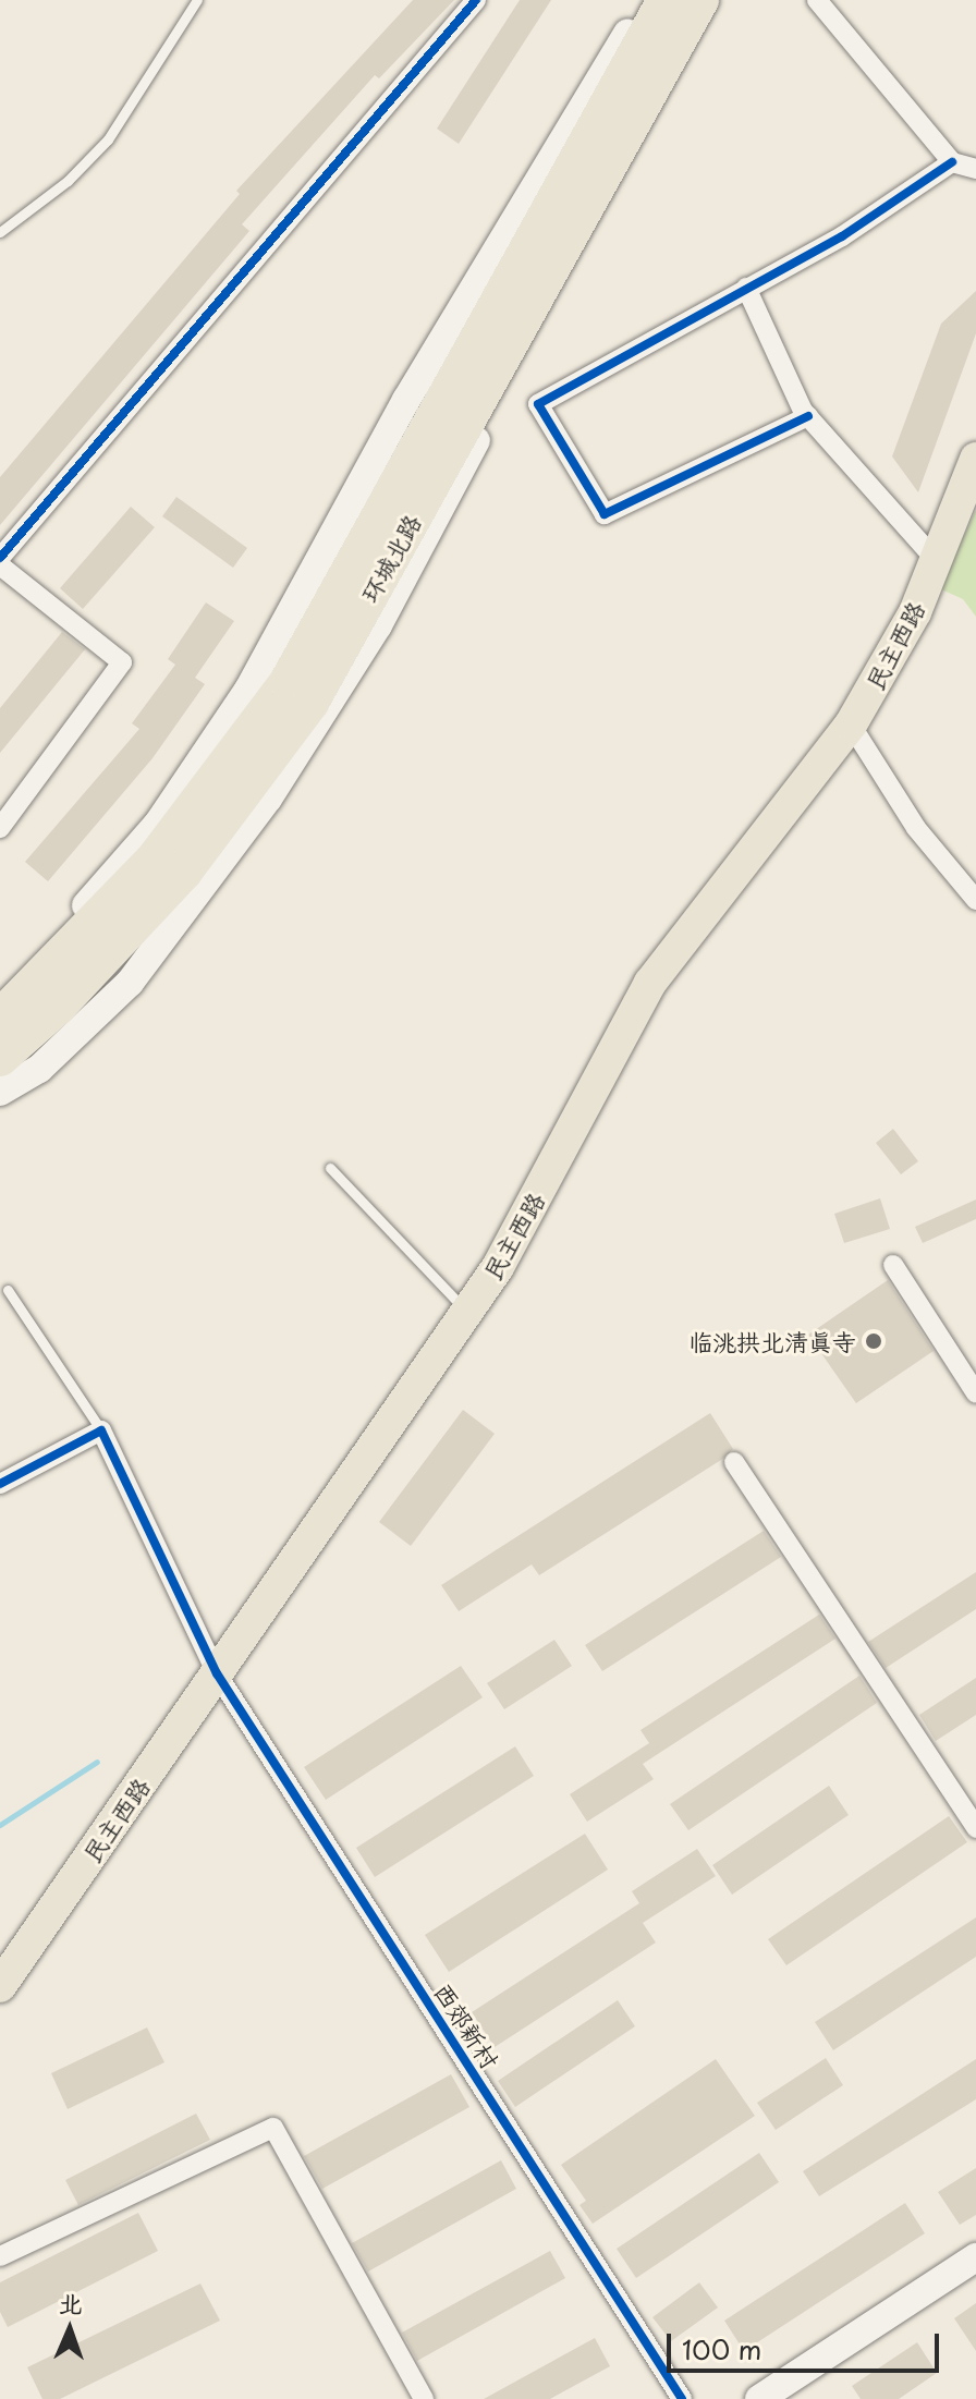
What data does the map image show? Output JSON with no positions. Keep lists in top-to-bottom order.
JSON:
{
  "streets": {
    "highway": ["环城北路"],
    "main road": ["民主西路"],
    "street": ["西郊新村"]
  },
  "crossings": [
    ["民主西路", "西郊新村"]
  ],
  "places": ["临洮拱北清真寺"],
  "scale_bar": "100 m",
  "north": "top"
}
